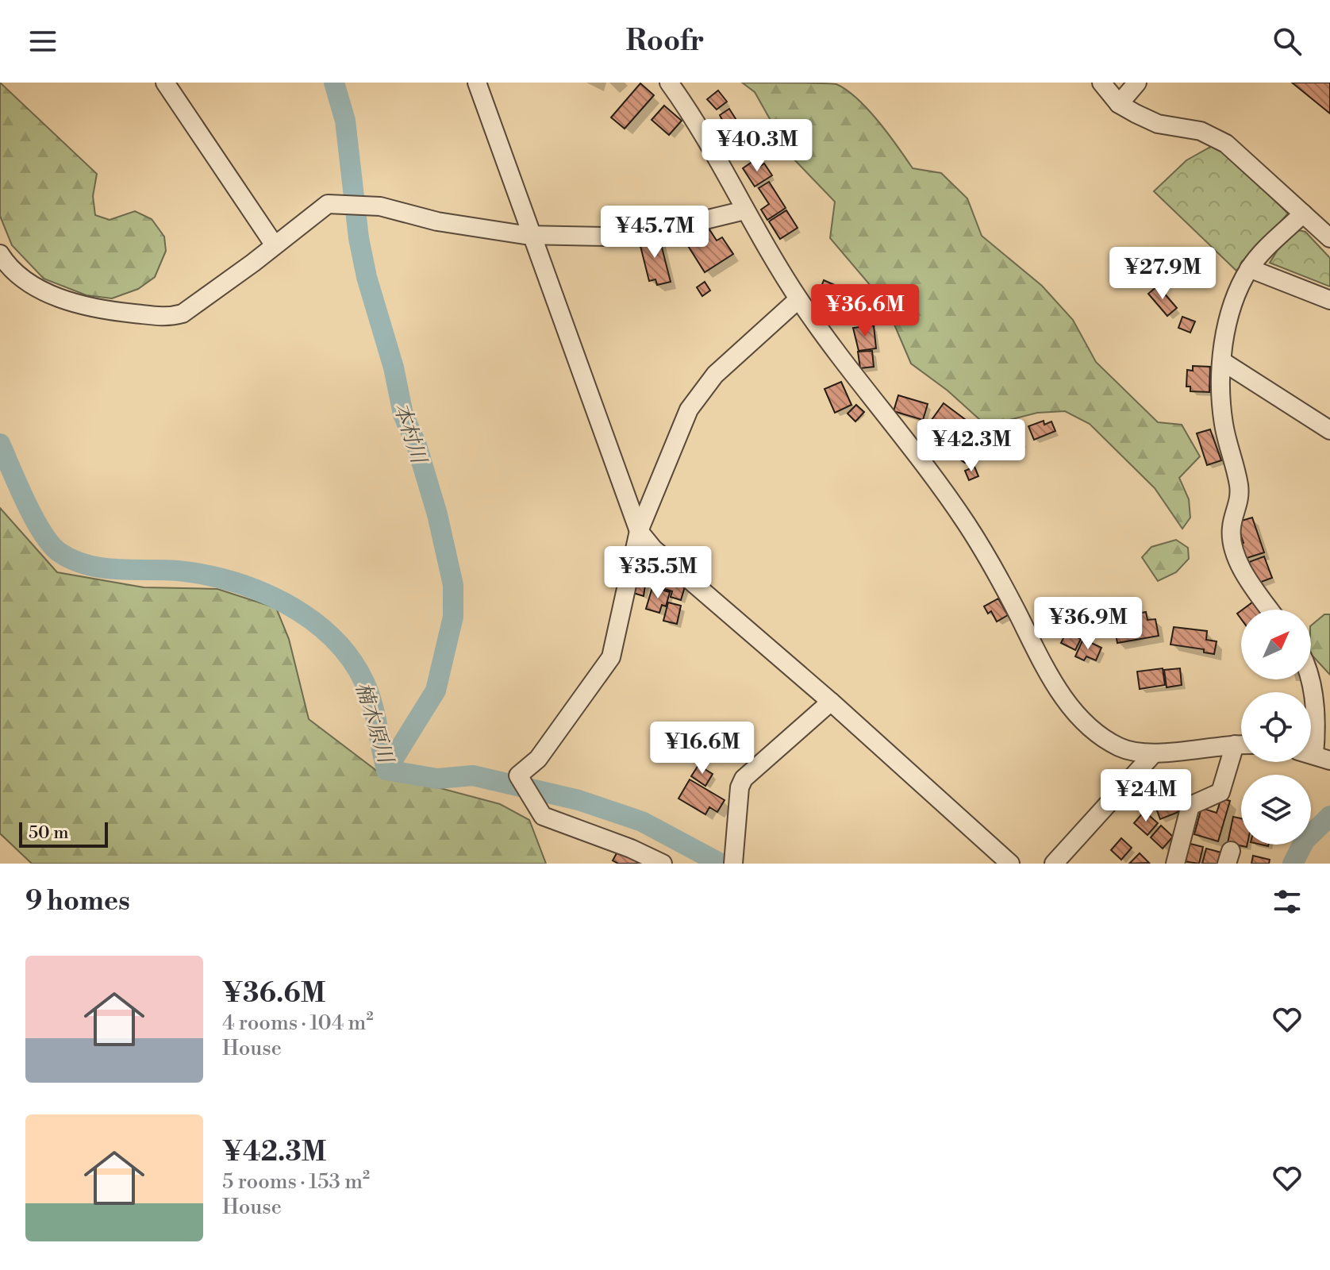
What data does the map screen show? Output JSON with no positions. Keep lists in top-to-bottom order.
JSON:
{
  "water": ["本村川", "楠木原川"],
  "scale_bar": "50 m",
  "north": "top right",
  "page": {
    "header": "Roofr",
    "price": [
      "¥40.3M",
      "¥45.7M",
      "¥27.9M",
      "¥36.6M",
      "¥42.3M",
      "¥35.5M",
      "¥36.9M",
      "¥16.6M",
      "¥24M"
    ],
    "scale": "50 m",
    "heading": "9 homes",
    "list": [
      {
        "name": "¥36.6M",
        "note": "4 rooms · 104 m² · House"
      },
      {
        "name": "¥42.3M",
        "note": "5 rooms · 153 m² · House"
      }
    ]
  }
}
